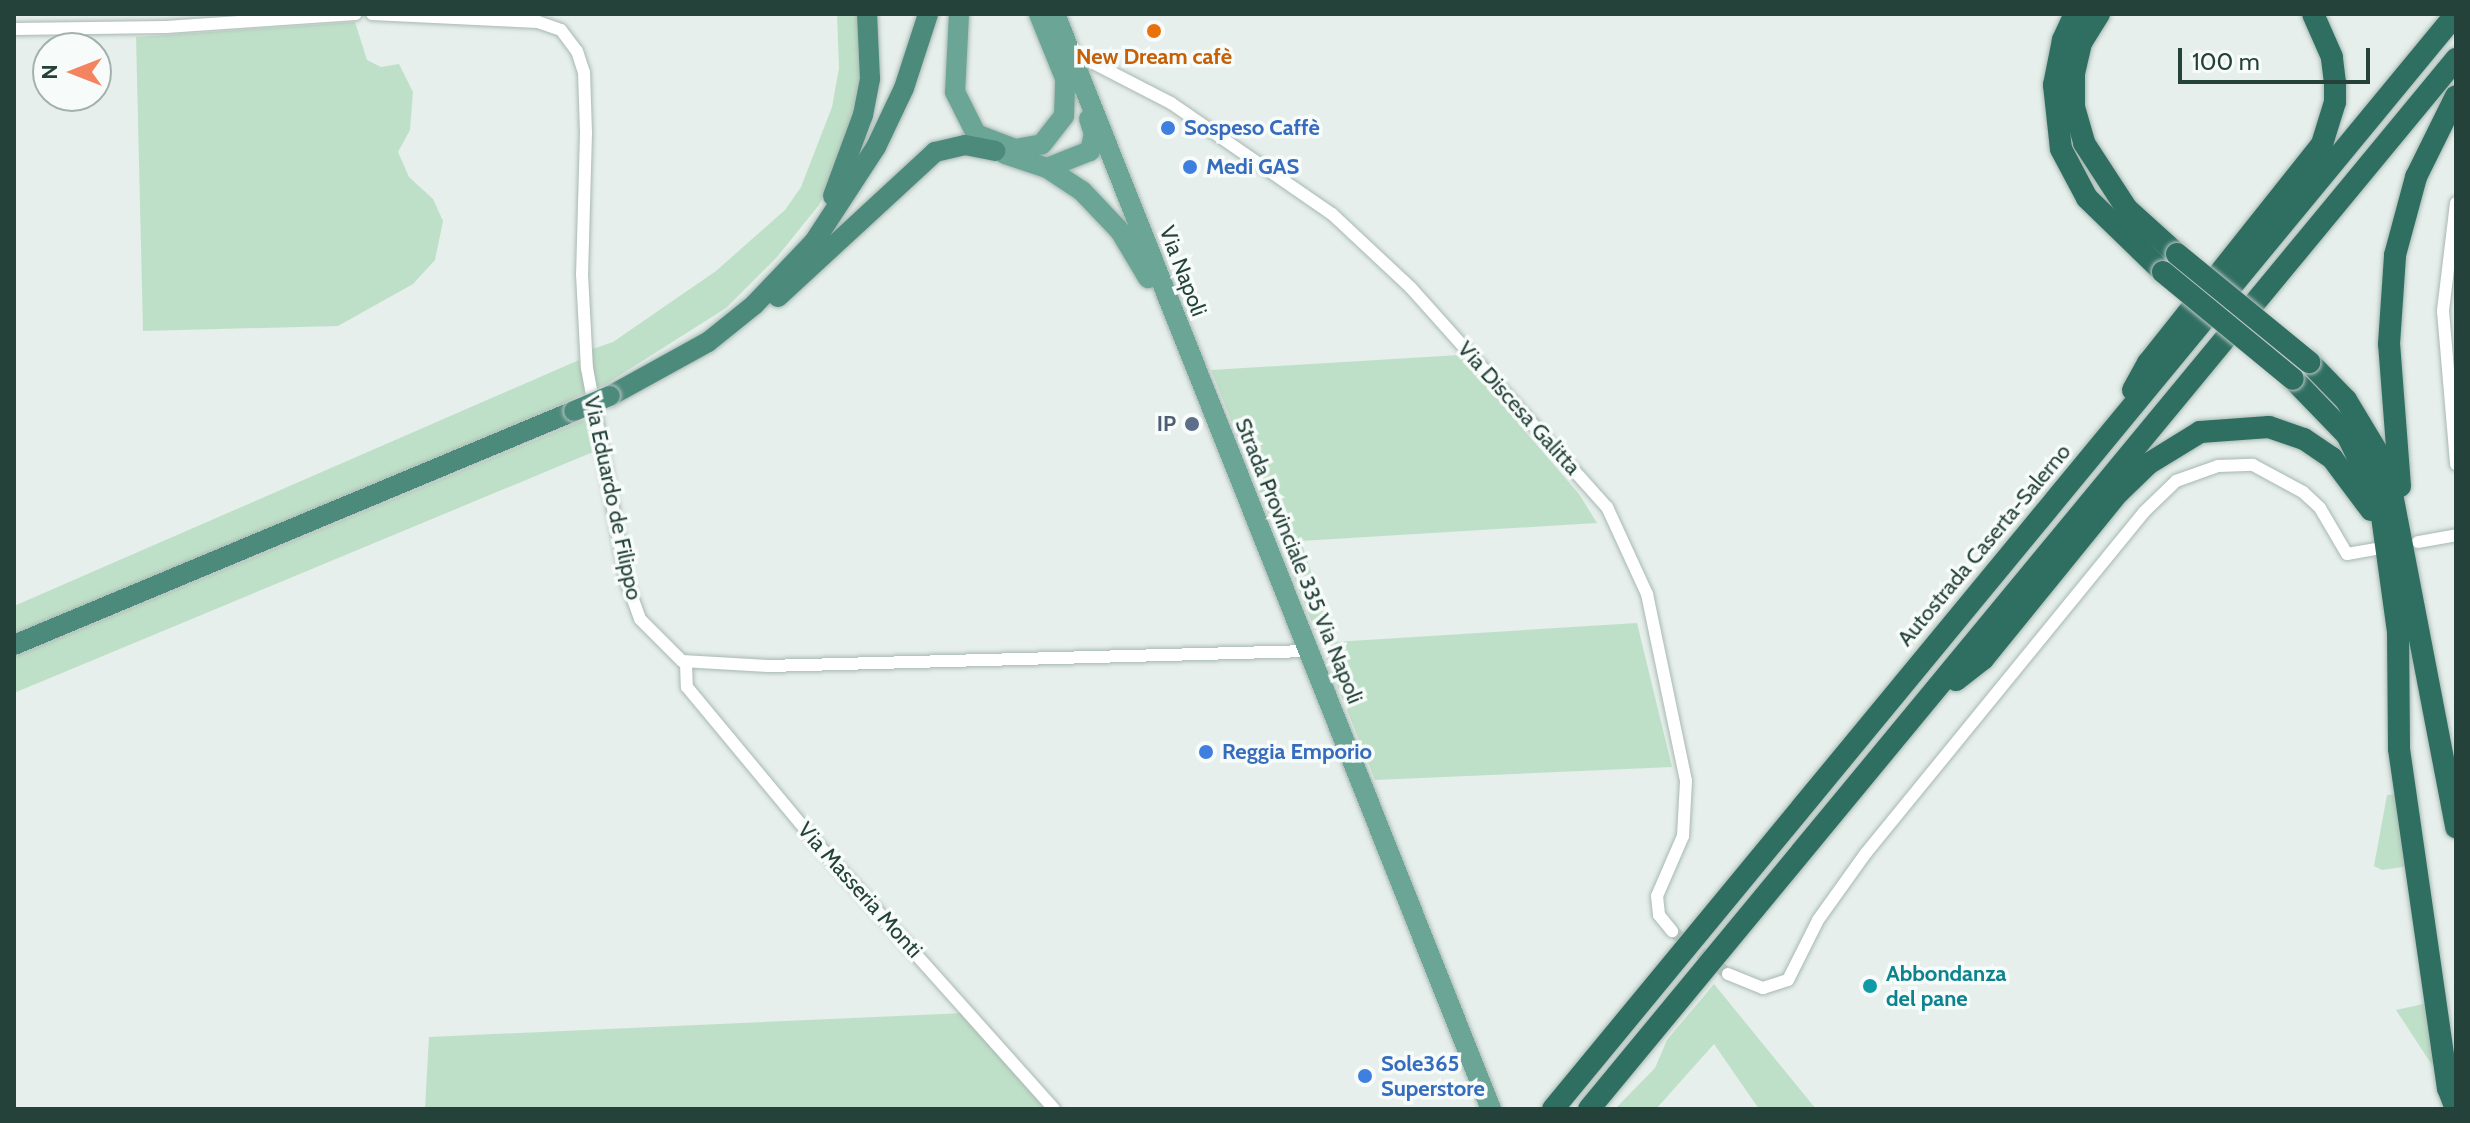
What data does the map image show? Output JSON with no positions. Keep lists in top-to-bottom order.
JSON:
{
  "streets": {
    "highway": ["Autostrada Caserta-Salerno"],
    "main road": ["Via Napoli", "Strada Provinciale 335 Via Napoli"],
    "street": ["Via Discesa Galitta", "Via Eduardo de Filippo", "Via Masseria Monti"]
  },
  "crossings": [
    ["Via Napoli", "Via Discesa Galitta"],
    ["Via Napoli", "Strada Provinciale 335 Via Napoli"],
    ["Via Eduardo de Filippo", "Via Masseria Monti"]
  ],
  "places": [
    "New Dream cafè",
    "Sospeso Caffè",
    "Medi GAS",
    "IP",
    "Reggia Emporio",
    "Abbondanza del pane",
    "Sole365 Superstore"
  ],
  "scale_bar": "100 m",
  "north": "left"
}
